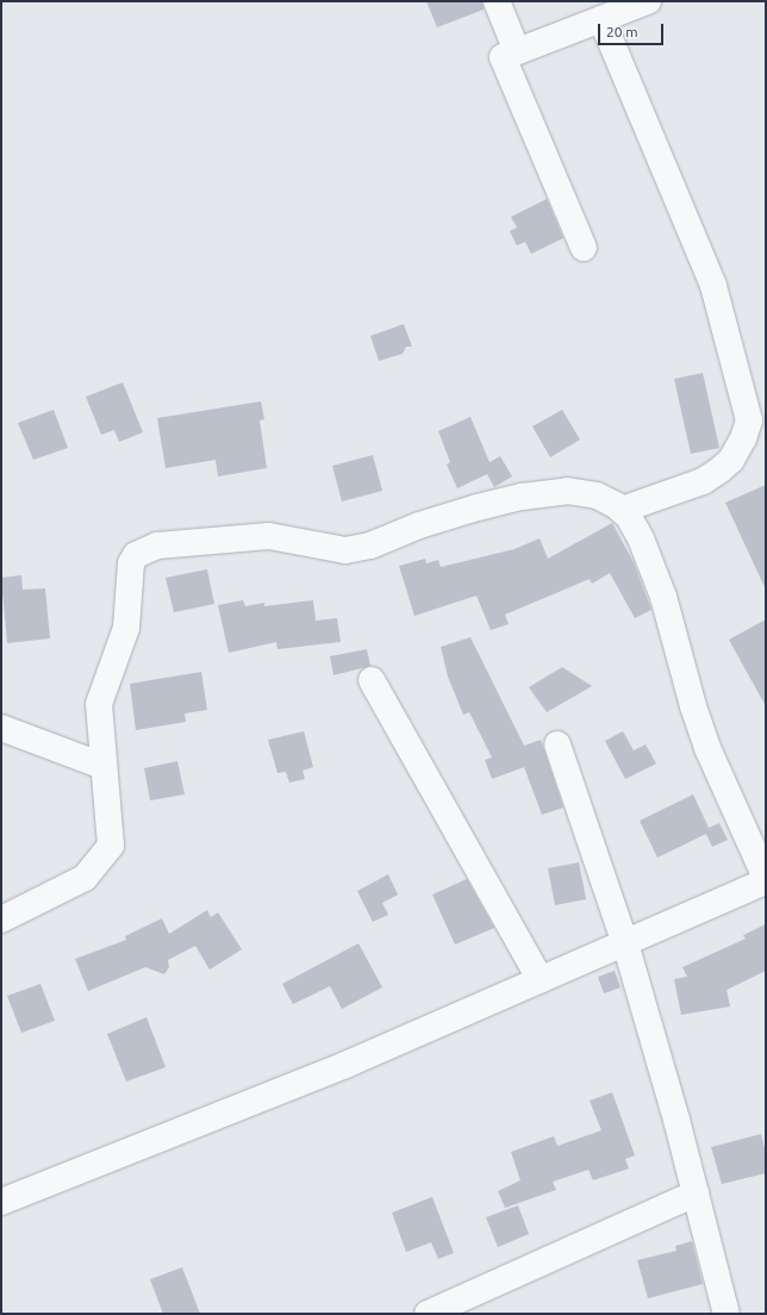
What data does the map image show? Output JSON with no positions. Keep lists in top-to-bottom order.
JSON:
{
  "scale_bar": "20 m"
}
